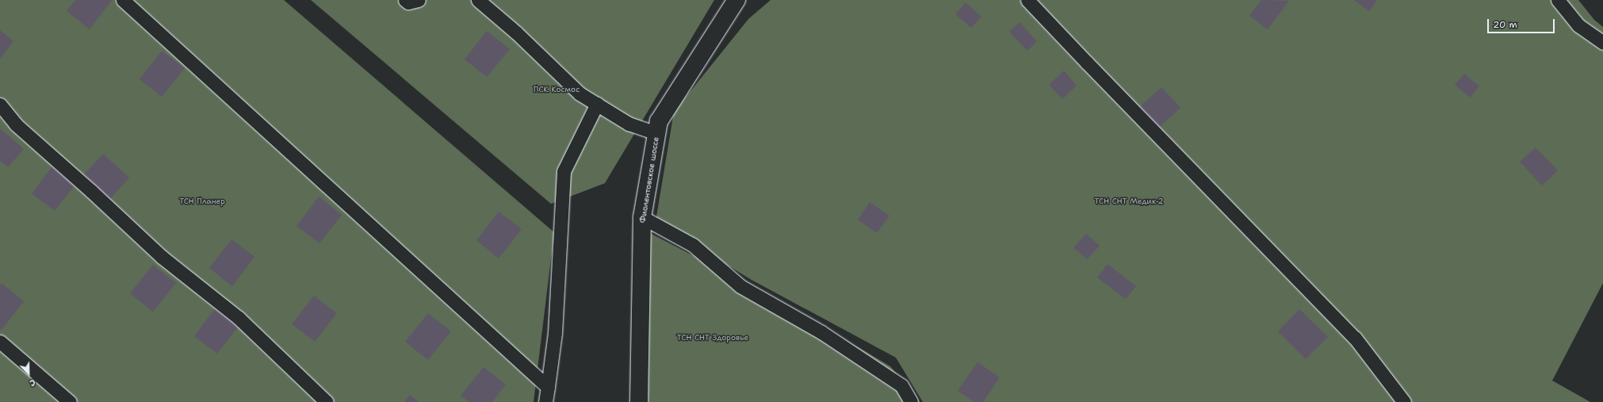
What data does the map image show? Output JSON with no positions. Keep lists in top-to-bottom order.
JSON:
{
  "streets": {
    "main road": ["Фиолентовское шоссе"]
  },
  "parks": [
    "ПСК Космос",
    "ТСН Планер",
    "ТСН СНТ Медик-2",
    "ТСН СНТ Здоровье"
  ],
  "scale_bar": "20 m",
  "north": "bottom right"
}
